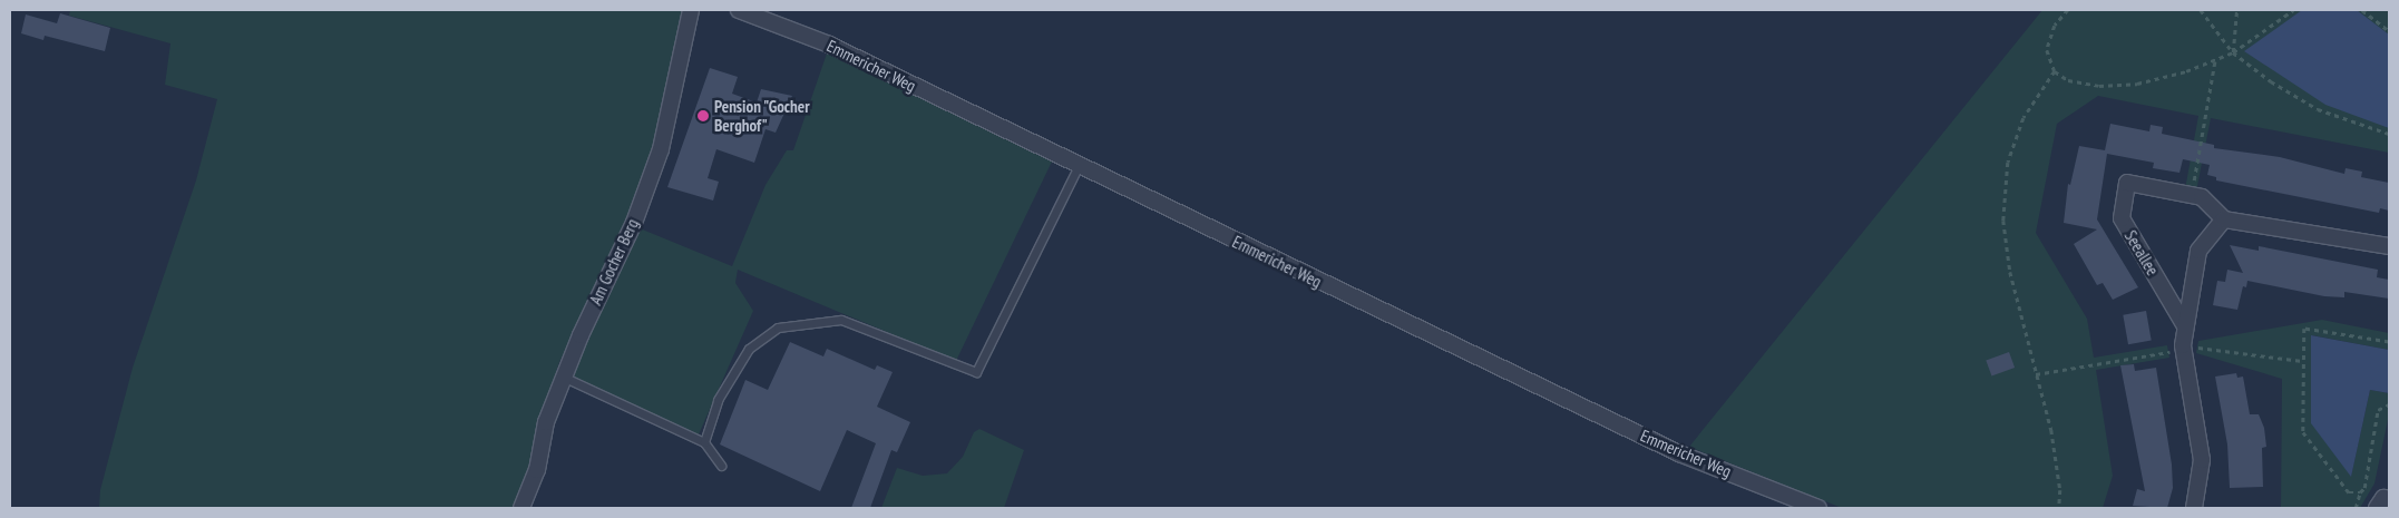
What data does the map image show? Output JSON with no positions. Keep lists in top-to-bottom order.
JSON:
{
  "streets": {
    "street": ["Emmericher Weg", "Seeallee", "Am Gocher Berg"]
  },
  "places": ["Pension \"Gocher Berghof\""]
}
